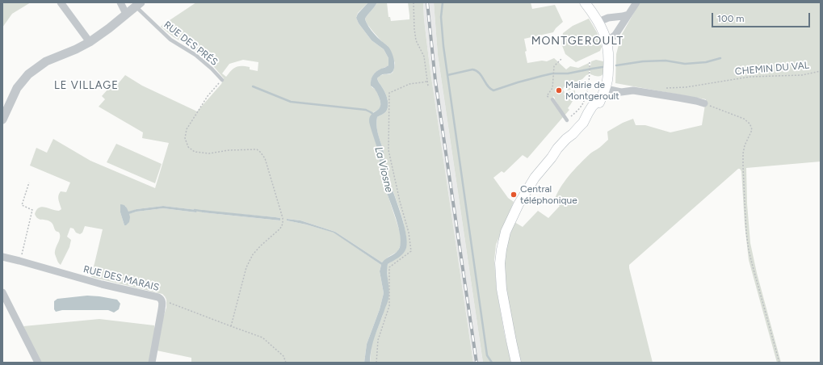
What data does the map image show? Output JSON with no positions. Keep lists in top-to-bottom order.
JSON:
{
  "streets": {
    "street": ["RUE DES MARAIS"],
    "lane": ["RUE DES PRÉS"],
    "path": ["CHEMIN DU VAL"]
  },
  "districts": ["MONTGEROULT", "LE VILLAGE"],
  "water": ["La Viosne"],
  "places": ["Mairie de Montgeroult", "Central téléphonique"],
  "scale_bar": "100 m"
}
